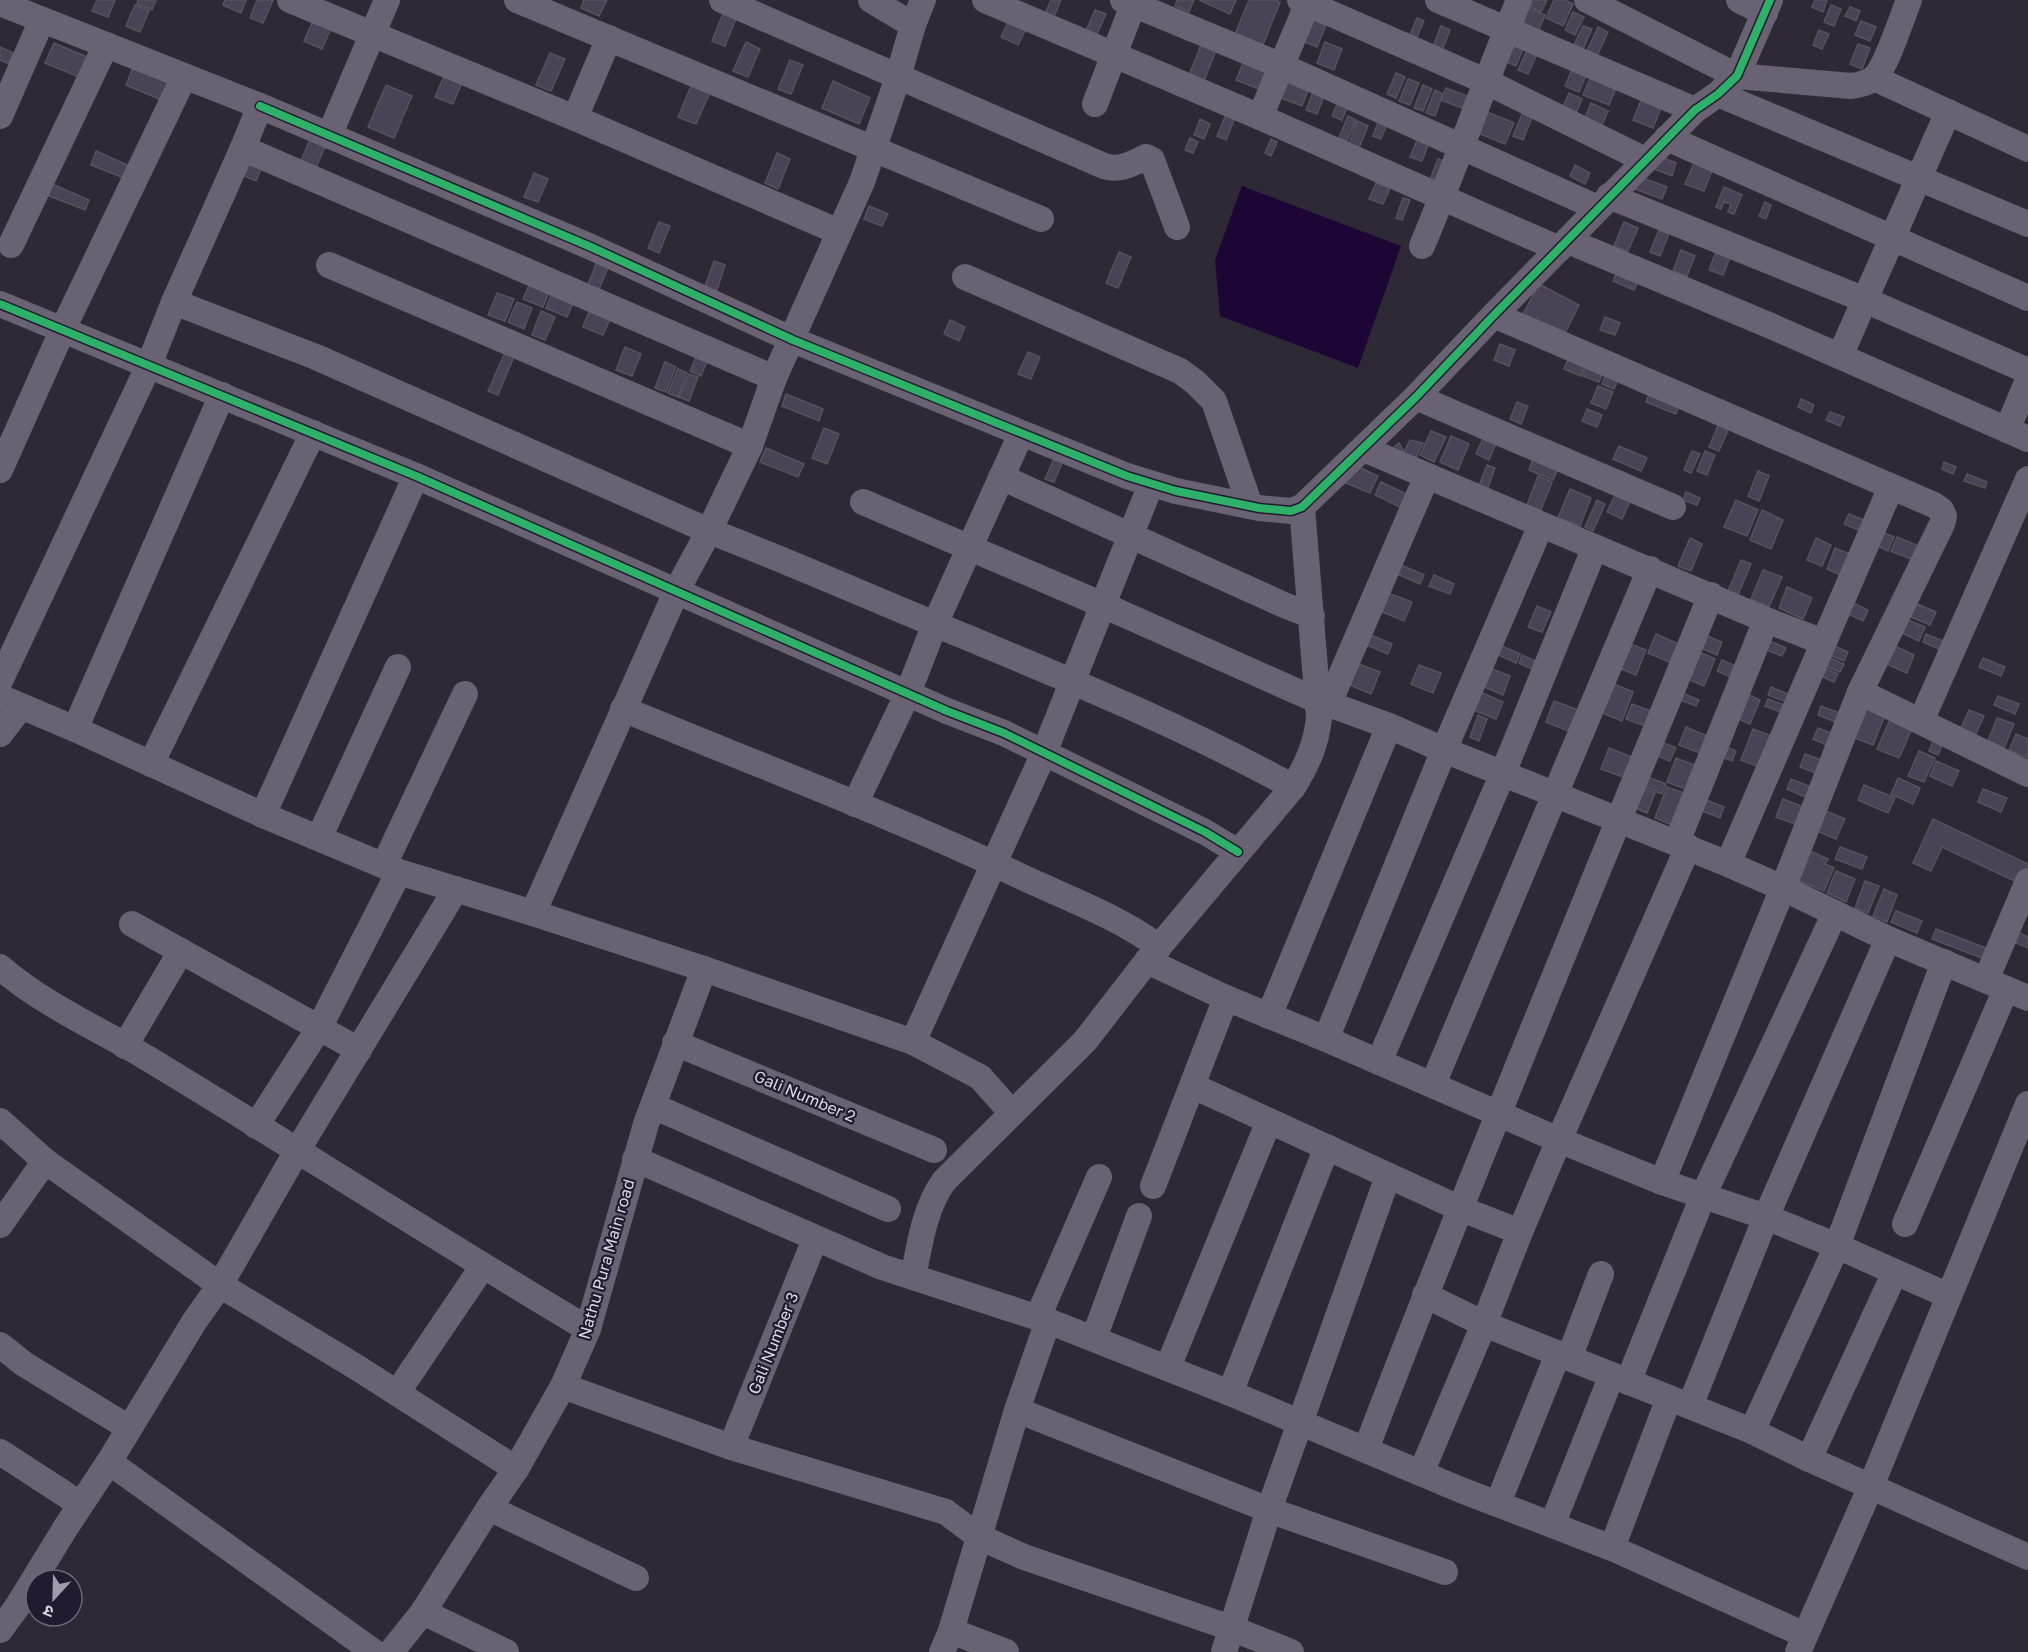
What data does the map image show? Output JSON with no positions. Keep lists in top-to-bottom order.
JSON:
{
  "streets": {
    "street": ["Gali Number 2", "Nathu Pura Main road", "Gali Number 3"]
  },
  "crossings": [
    ["Gali Number 2", "Nathu Pura Main road"]
  ],
  "north": "bottom"
}
